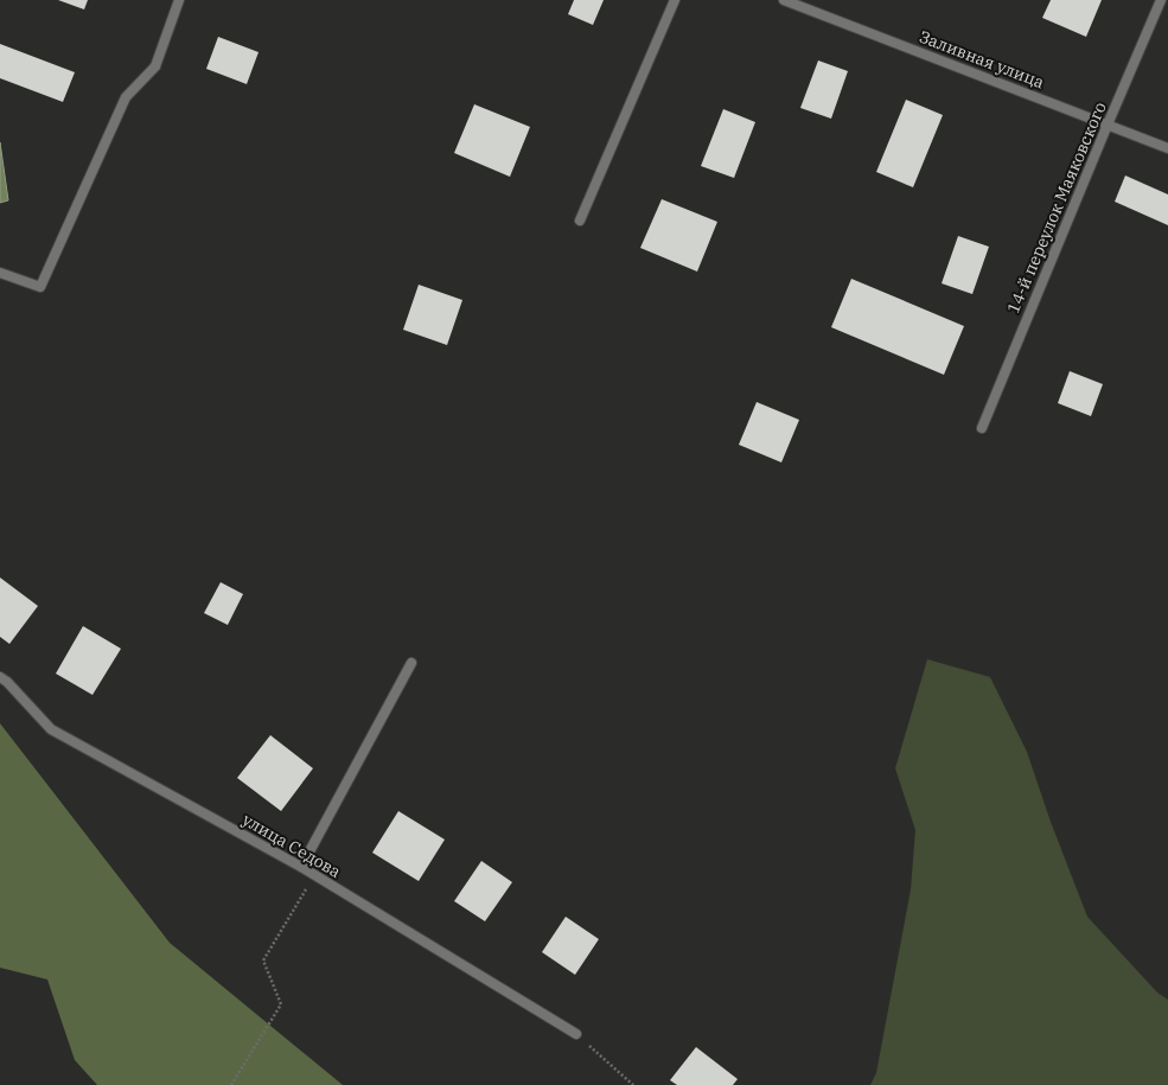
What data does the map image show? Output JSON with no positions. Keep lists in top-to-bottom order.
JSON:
{
  "streets": {
    "street": ["Заливная улица", "14-й переулок Маяковского", "улица Седова"]
  },
  "crossings": [
    ["Заливная улица", "14-й переулок Маяковского"]
  ]
}
